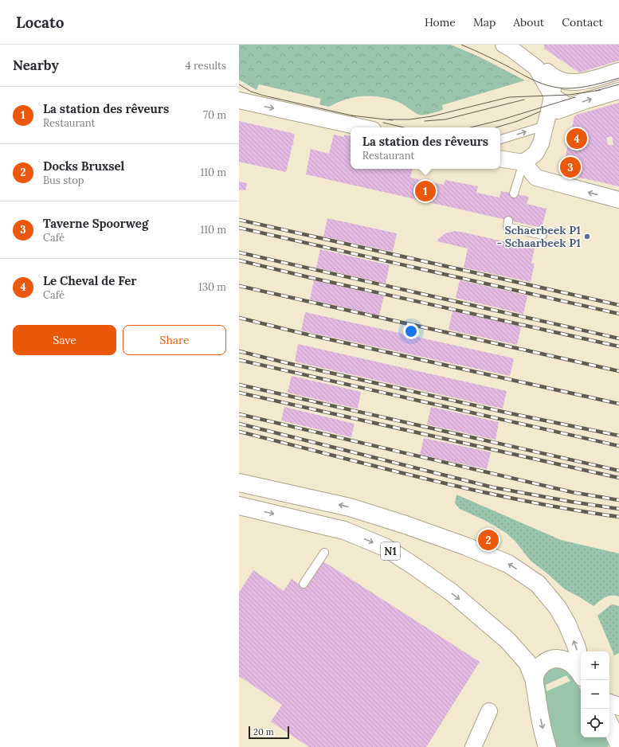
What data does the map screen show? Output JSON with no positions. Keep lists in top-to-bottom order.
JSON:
{
  "streets": {
    "main road": ["N1"]
  },
  "places": ["Schaerbeek P1 - Schaarbeek P1"],
  "scale_bar": "20 m",
  "page": {
    "header": "Locato",
    "nav": [
      "Home",
      "Map",
      "About",
      "Contact"
    ],
    "heading": ["Nearby", "4 results"],
    "list": [
      {
        "mark": "1",
        "name": "La station des rêveurs",
        "note": "Restaurant",
        "value": "70 m"
      },
      {
        "mark": "2",
        "name": "Docks Bruxsel",
        "note": "Bus stop",
        "value": "110 m"
      },
      {
        "mark": "3",
        "name": "Taverne Spoorweg",
        "note": "Café",
        "value": "110 m"
      },
      {
        "mark": "4",
        "name": "Le Cheval de Fer",
        "note": "Café",
        "value": "130 m"
      }
    ],
    "pins": [
      "4",
      "3",
      "1",
      "2"
    ],
    "popup": ["La station des rêveurs", "Restaurant"],
    "buttons": ["Save", "Share"],
    "map_buttons": ["+", "−"],
    "scale": "20 m"
  }
}
